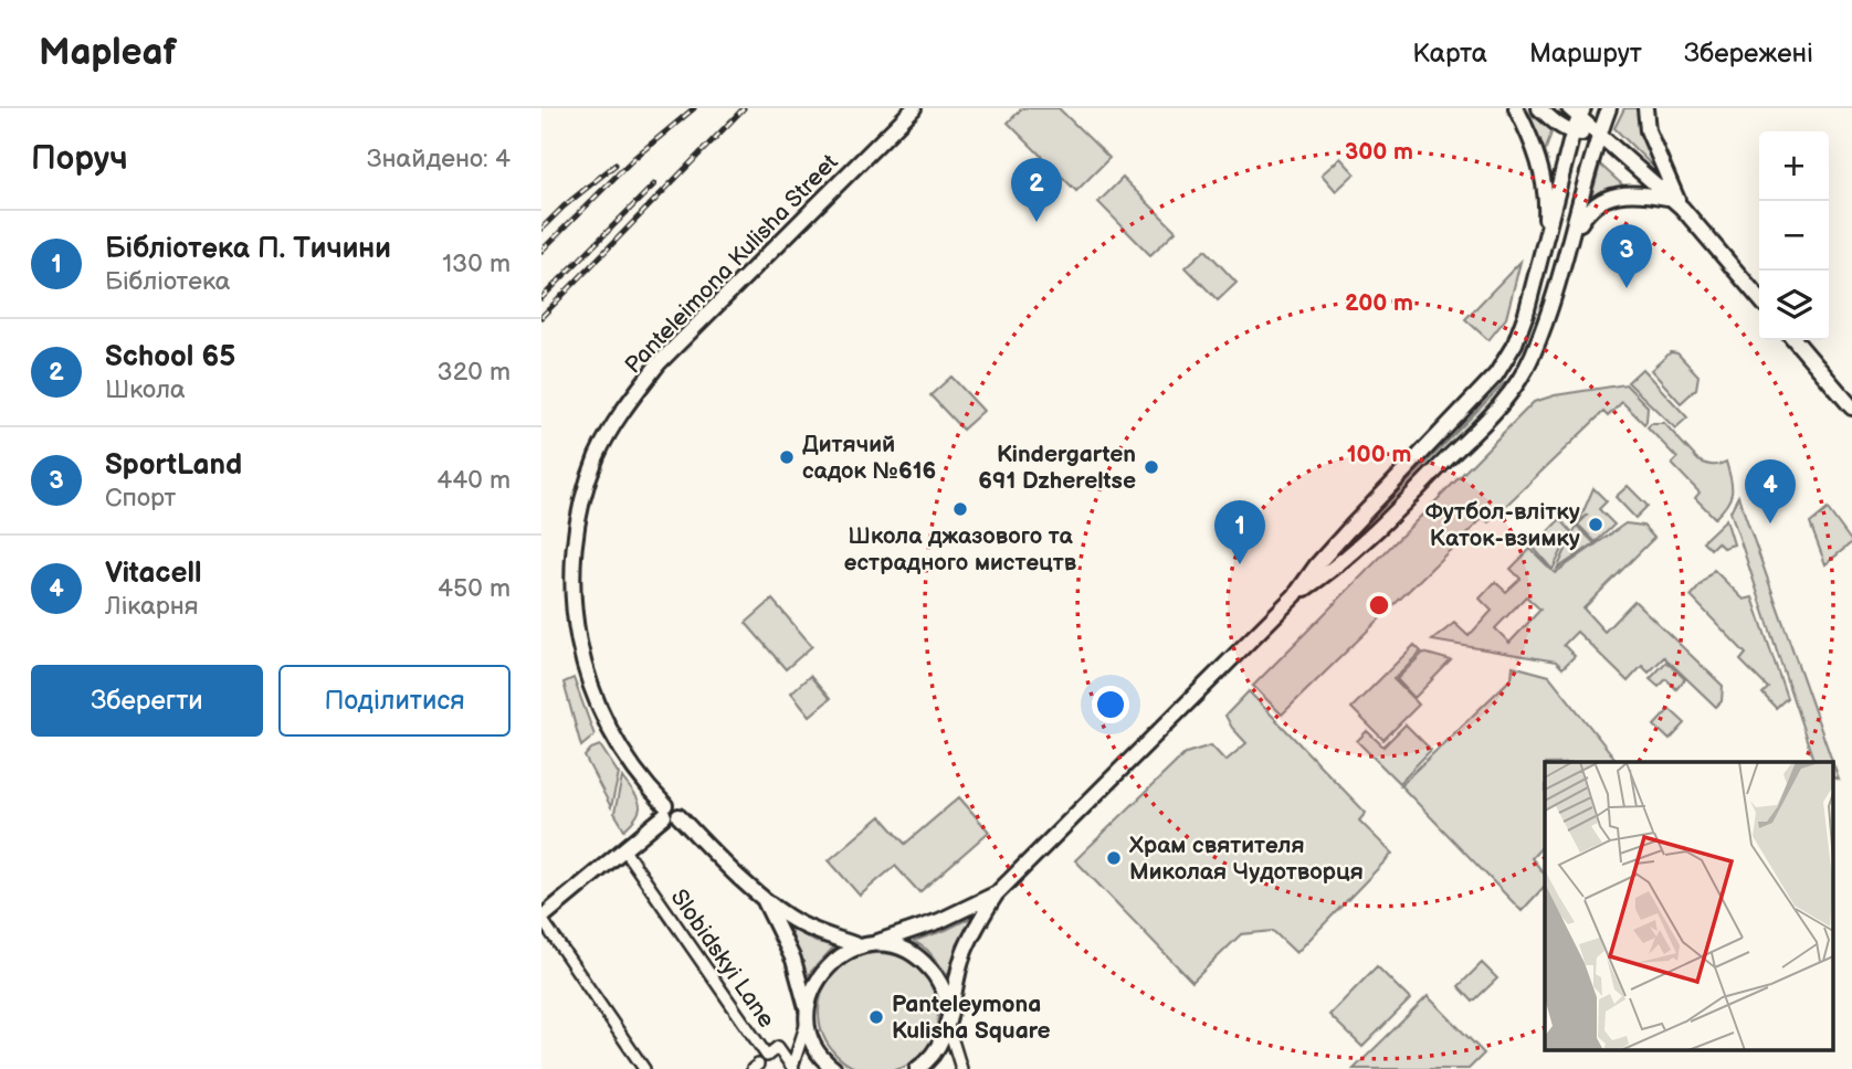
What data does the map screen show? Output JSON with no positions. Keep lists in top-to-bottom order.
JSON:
{
  "streets": {
    "main road": ["Panteleimona Kulisha Street"],
    "street": ["Slobidskyi Lane"]
  },
  "places": [
    "Дитячий садок №616",
    "Kindergarten 691 Dzhereltse",
    "Школа джазового та естрадного мистецтв",
    "Футбол-влітку Каток-взимку",
    "Храм святителя Миколая Чудотворця",
    "Panteleymona Kulisha Square"
  ],
  "page": {
    "header": "Mapleaf",
    "nav": ["Карта", "Маршрут", "Збережені"],
    "heading": ["Поруч", "Знайдено: 4"],
    "map_buttons": ["+", "−"],
    "pins": [
      "2",
      "3",
      "4",
      "1"
    ],
    "list": [
      {
        "mark": "1",
        "name": "Бібліотека П. Тичини",
        "note": "Бібліотека",
        "value": "130 m"
      },
      {
        "mark": "2",
        "name": "School 65",
        "note": "Школа",
        "value": "320 m"
      },
      {
        "mark": "3",
        "name": "SportLand",
        "note": "Спорт",
        "value": "440 m"
      },
      {
        "mark": "4",
        "name": "Vitacell",
        "note": "Лікарня",
        "value": "450 m"
      }
    ],
    "buttons": ["Зберегти", "Поділитися"]
  },
  "rings": ["300 m", "200 m", "100 m"]
}
